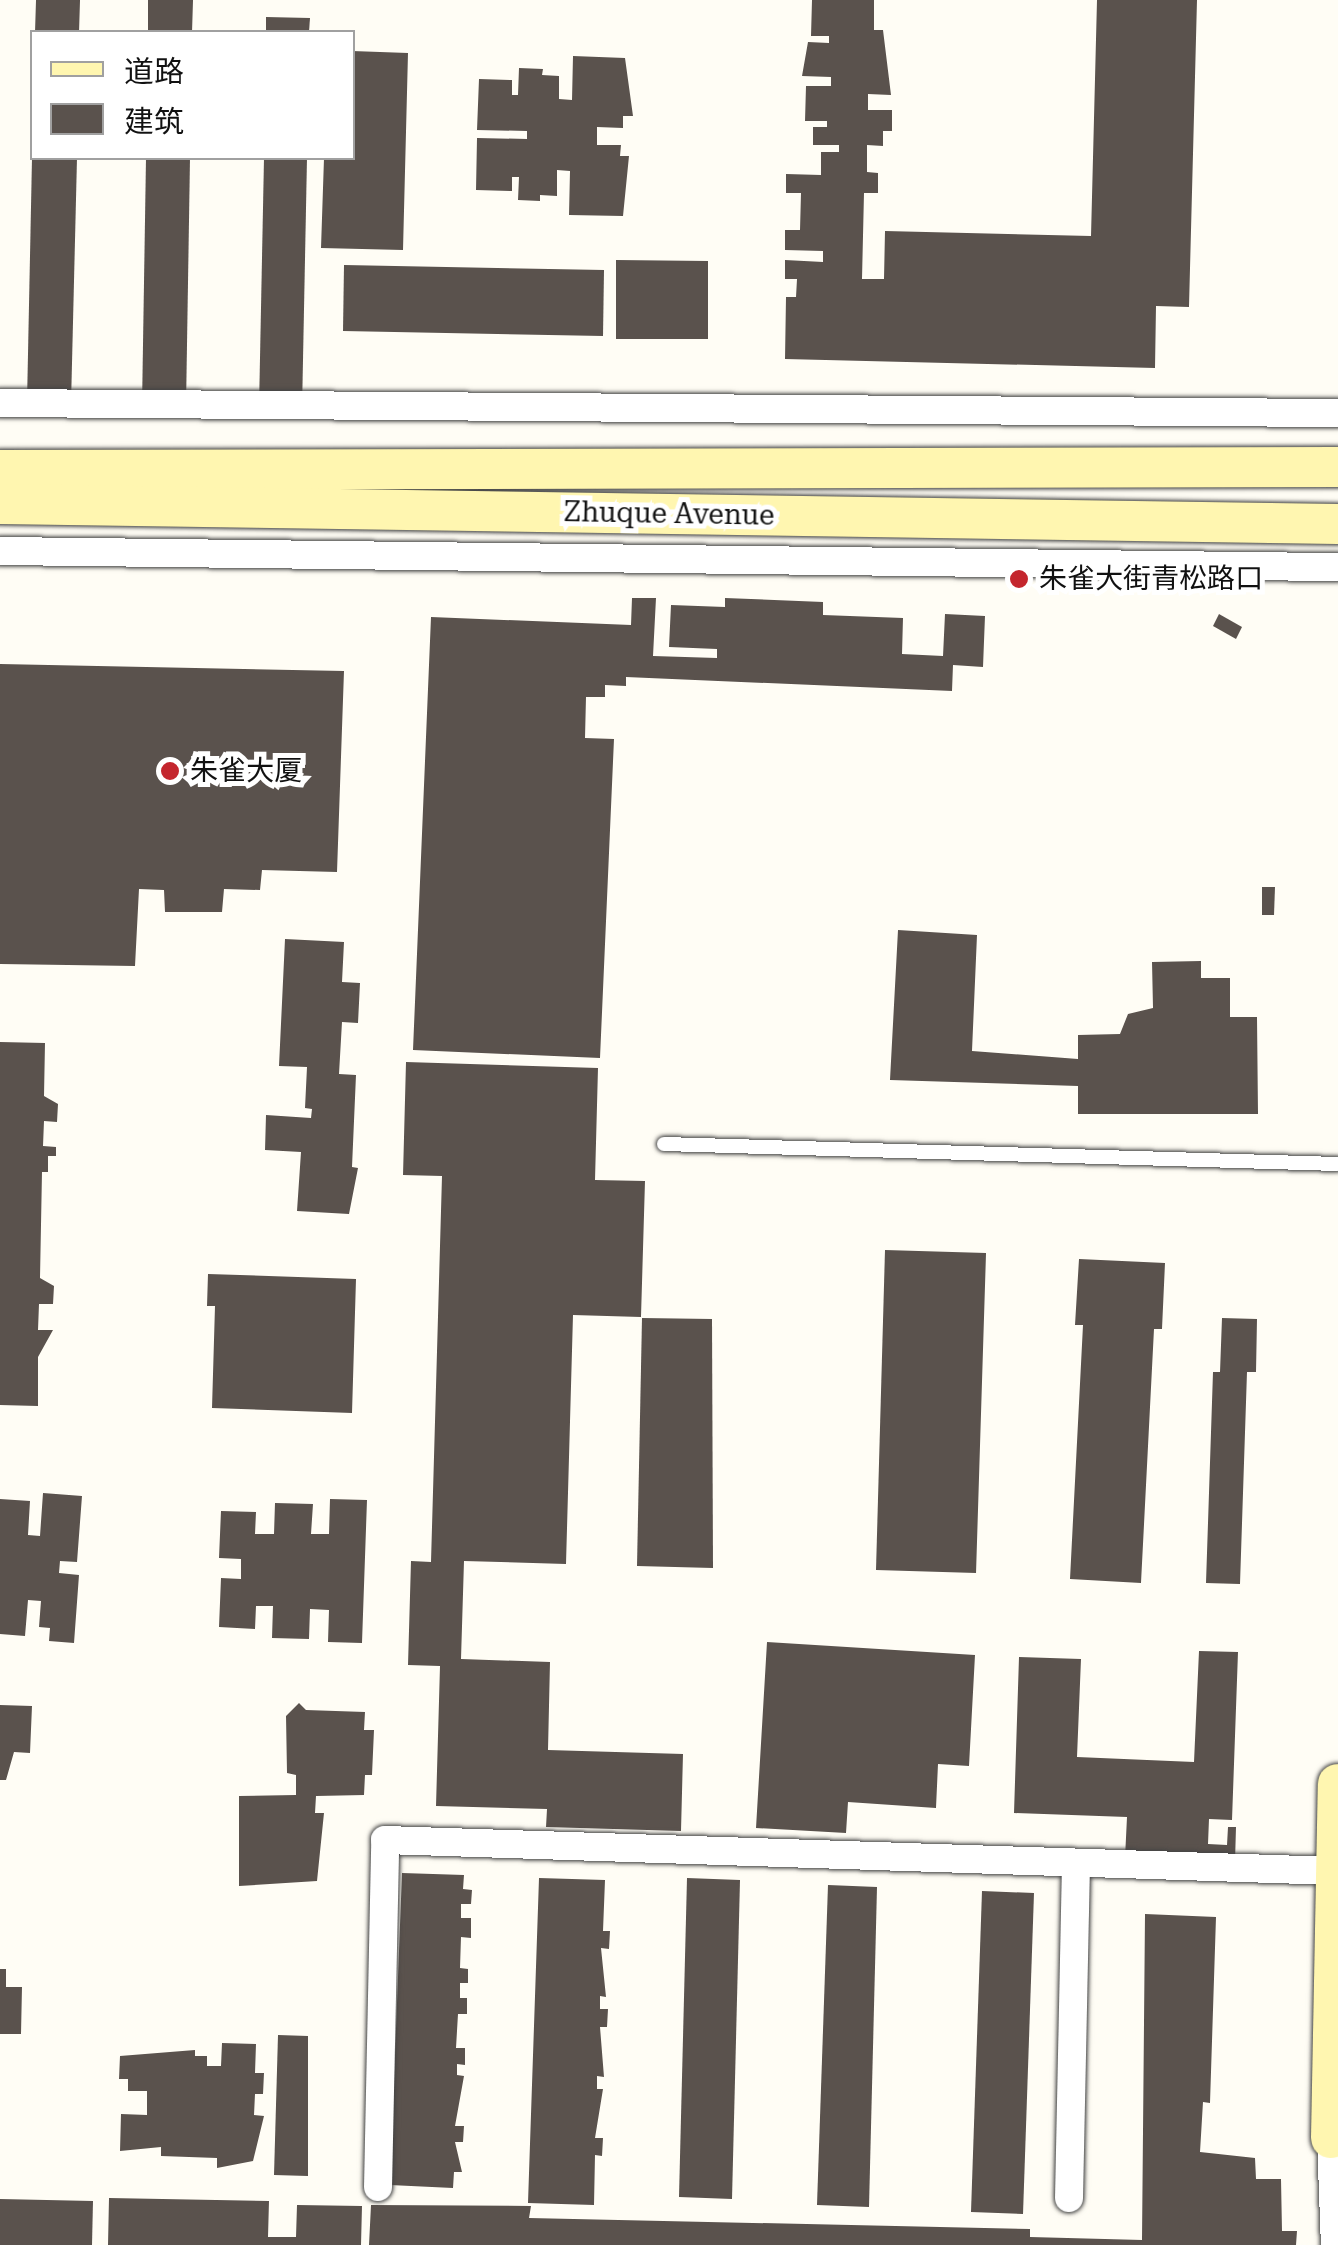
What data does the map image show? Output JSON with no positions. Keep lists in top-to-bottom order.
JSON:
{
  "streets": {
    "main road": ["Zhuque Avenue"]
  },
  "places": ["朱雀大街青松路口", "朱雀大厦"],
  "legend": ["道路", "建筑"]
}
